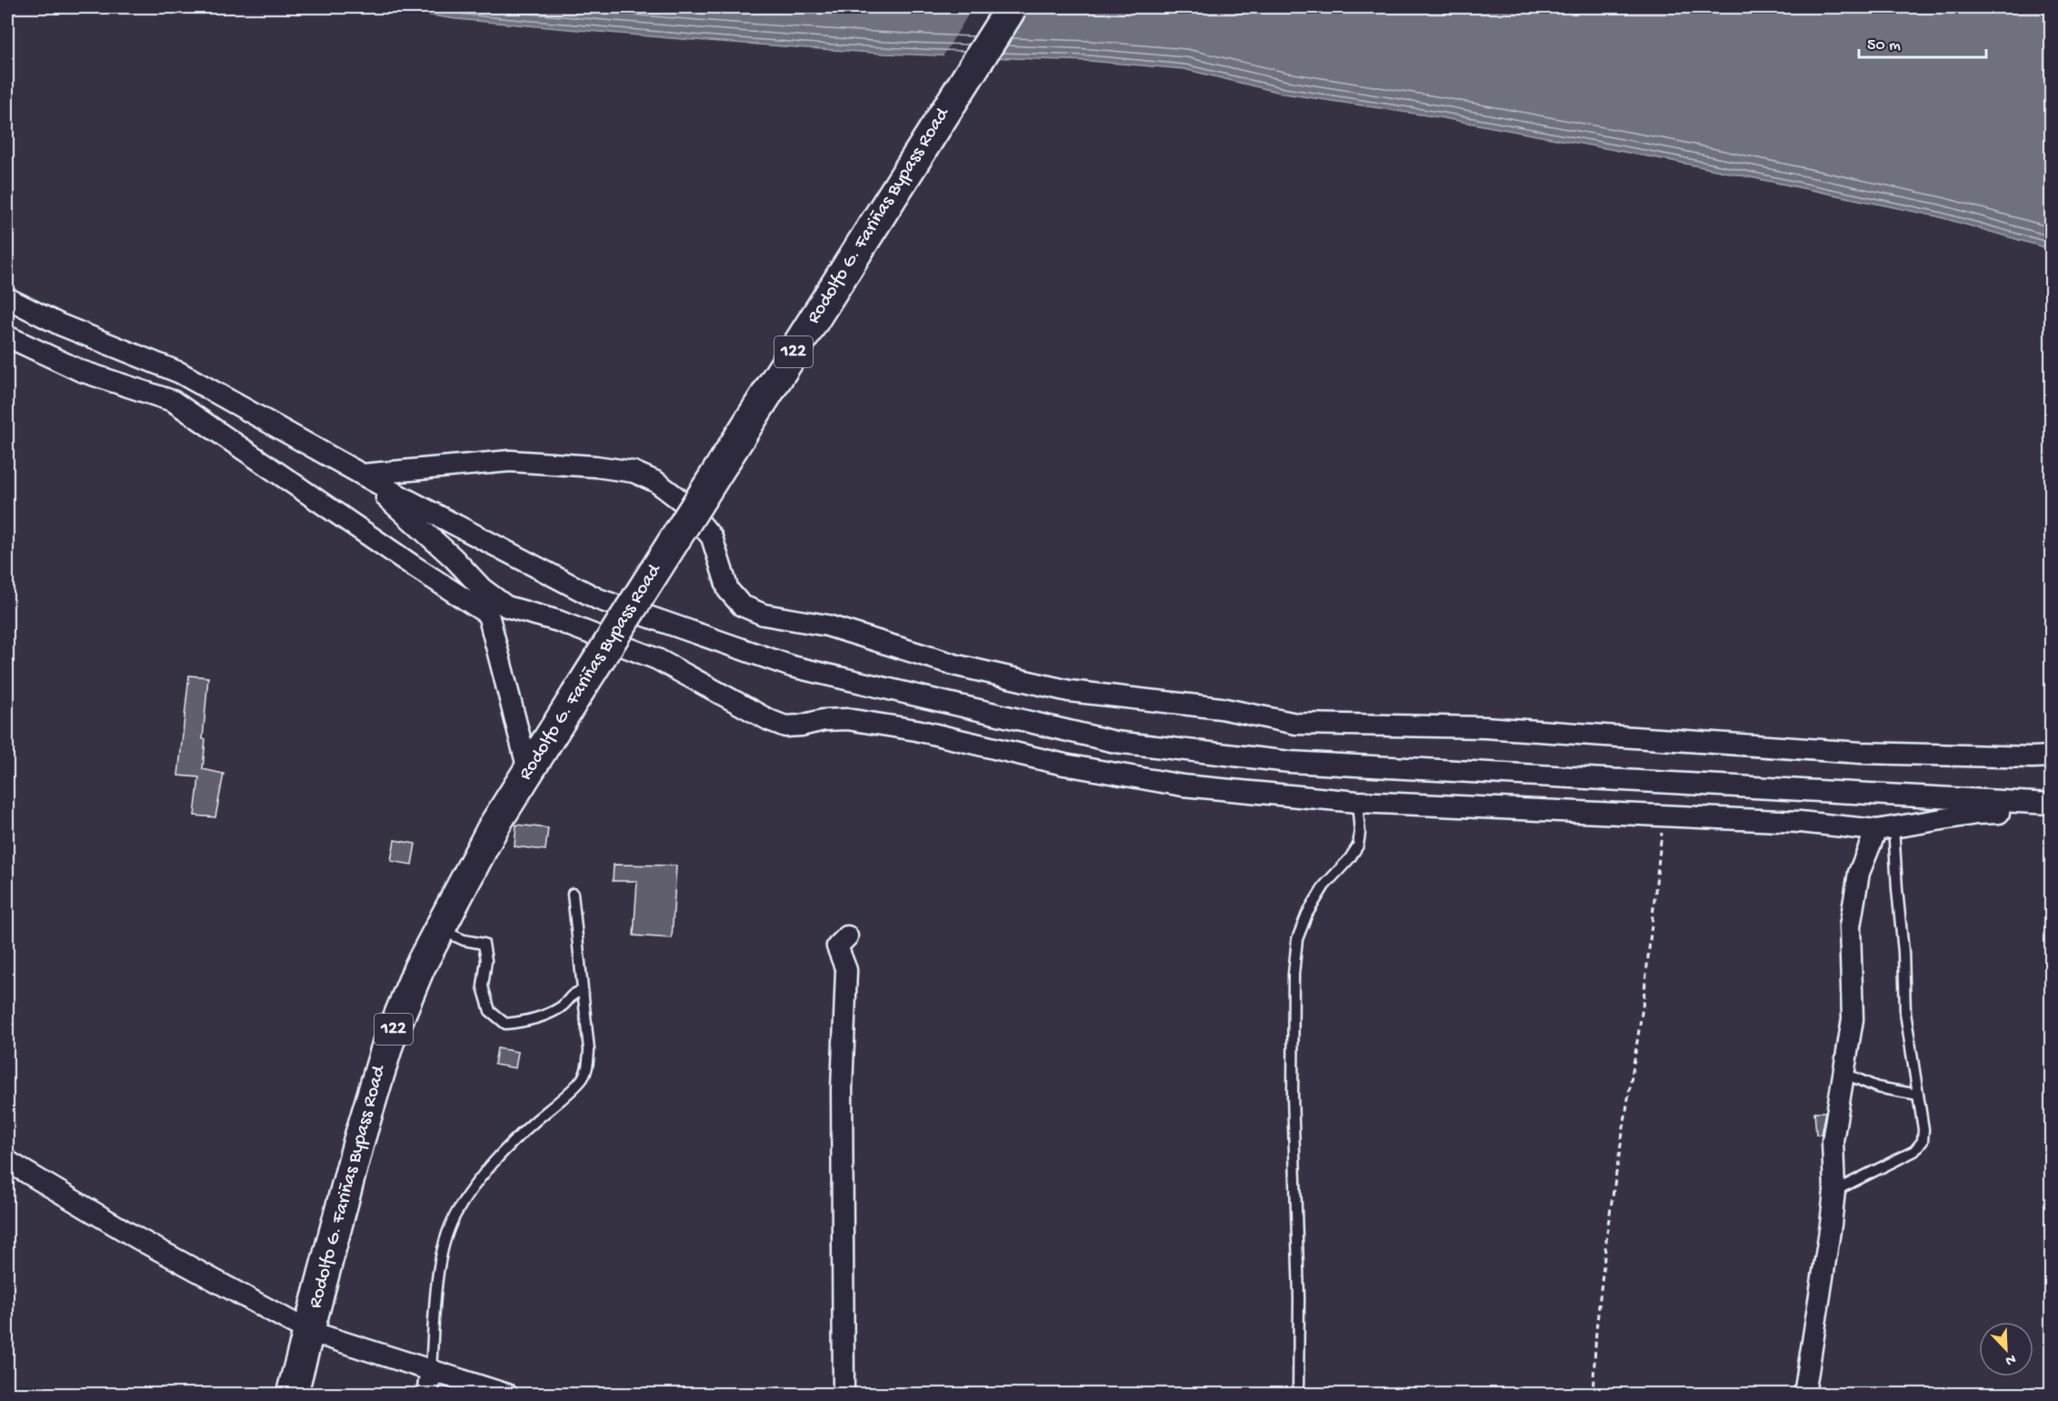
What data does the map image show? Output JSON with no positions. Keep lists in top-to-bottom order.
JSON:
{
  "streets": {
    "main road": ["Rodolfo G. Fariñas Bypass Road", "122"]
  },
  "scale_bar": "50 m",
  "north": "bottom right"
}
